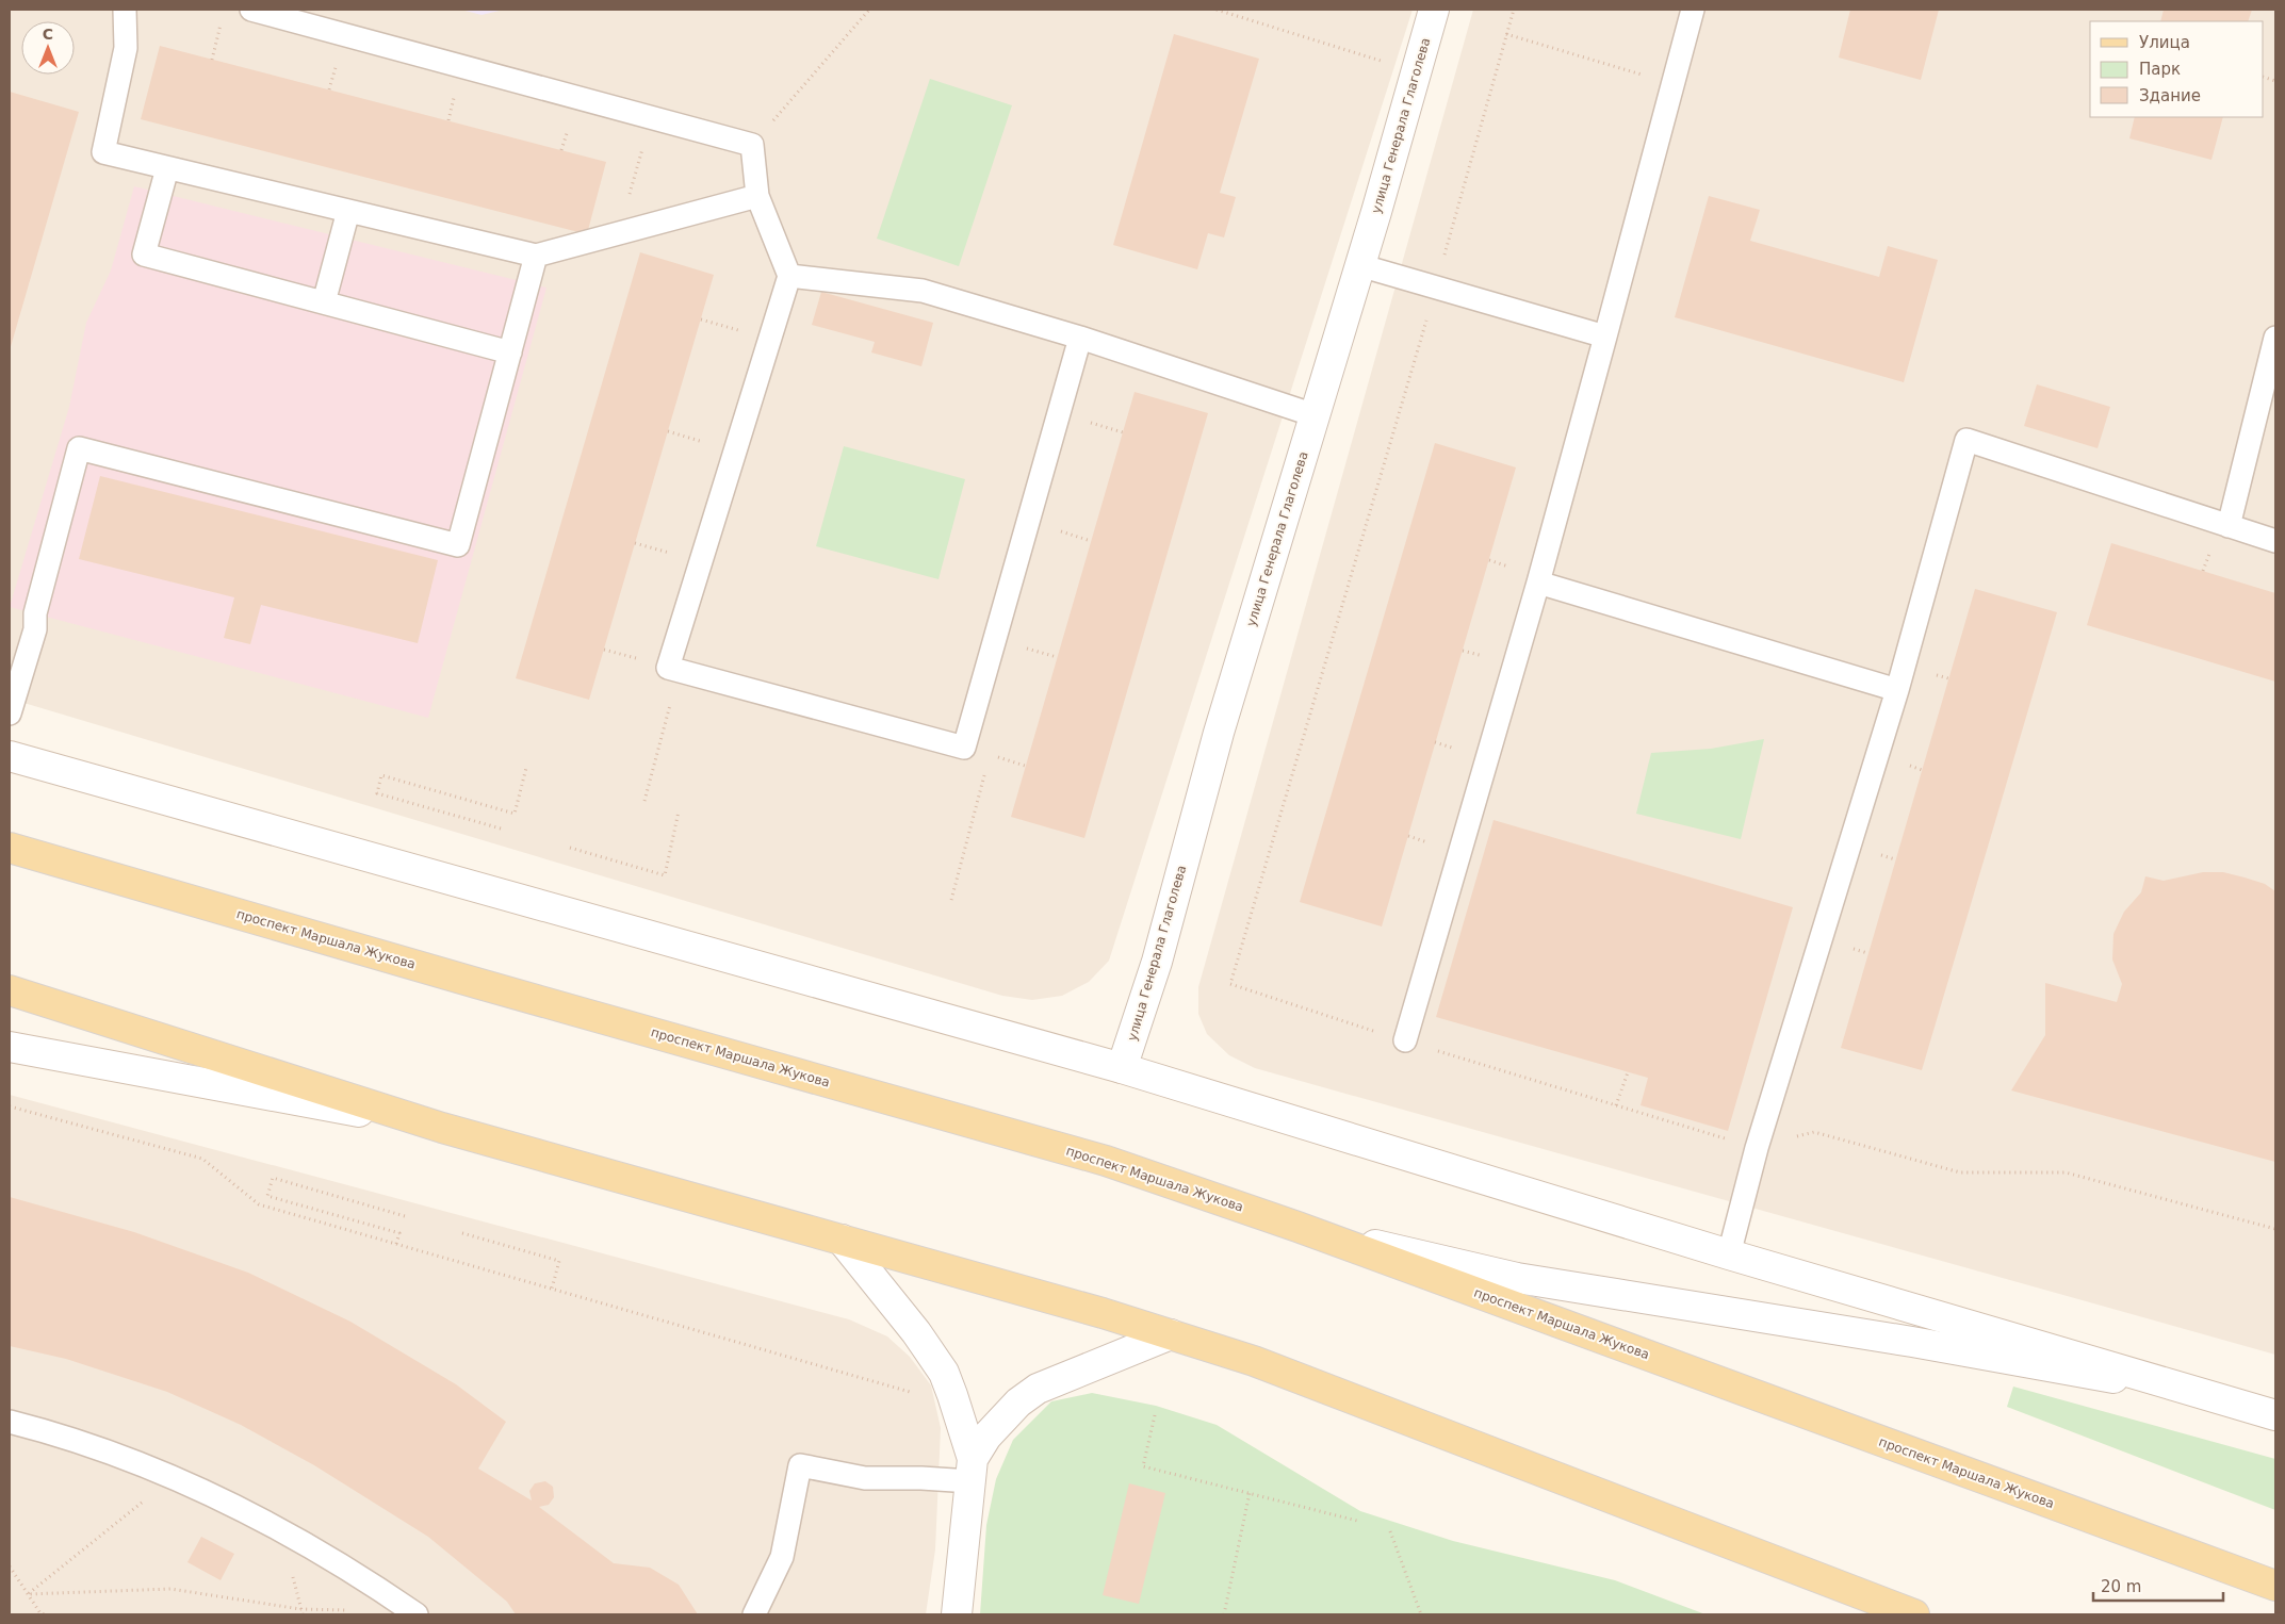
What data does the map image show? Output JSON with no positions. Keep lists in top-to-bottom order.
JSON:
{
  "streets": {
    "main road": ["улица Генерала Глаголева", "проспект Маршала Жукова"]
  },
  "legend": ["Улица", "Парк", "Здание"],
  "scale_bar": "20 m",
  "north": "top"
}
